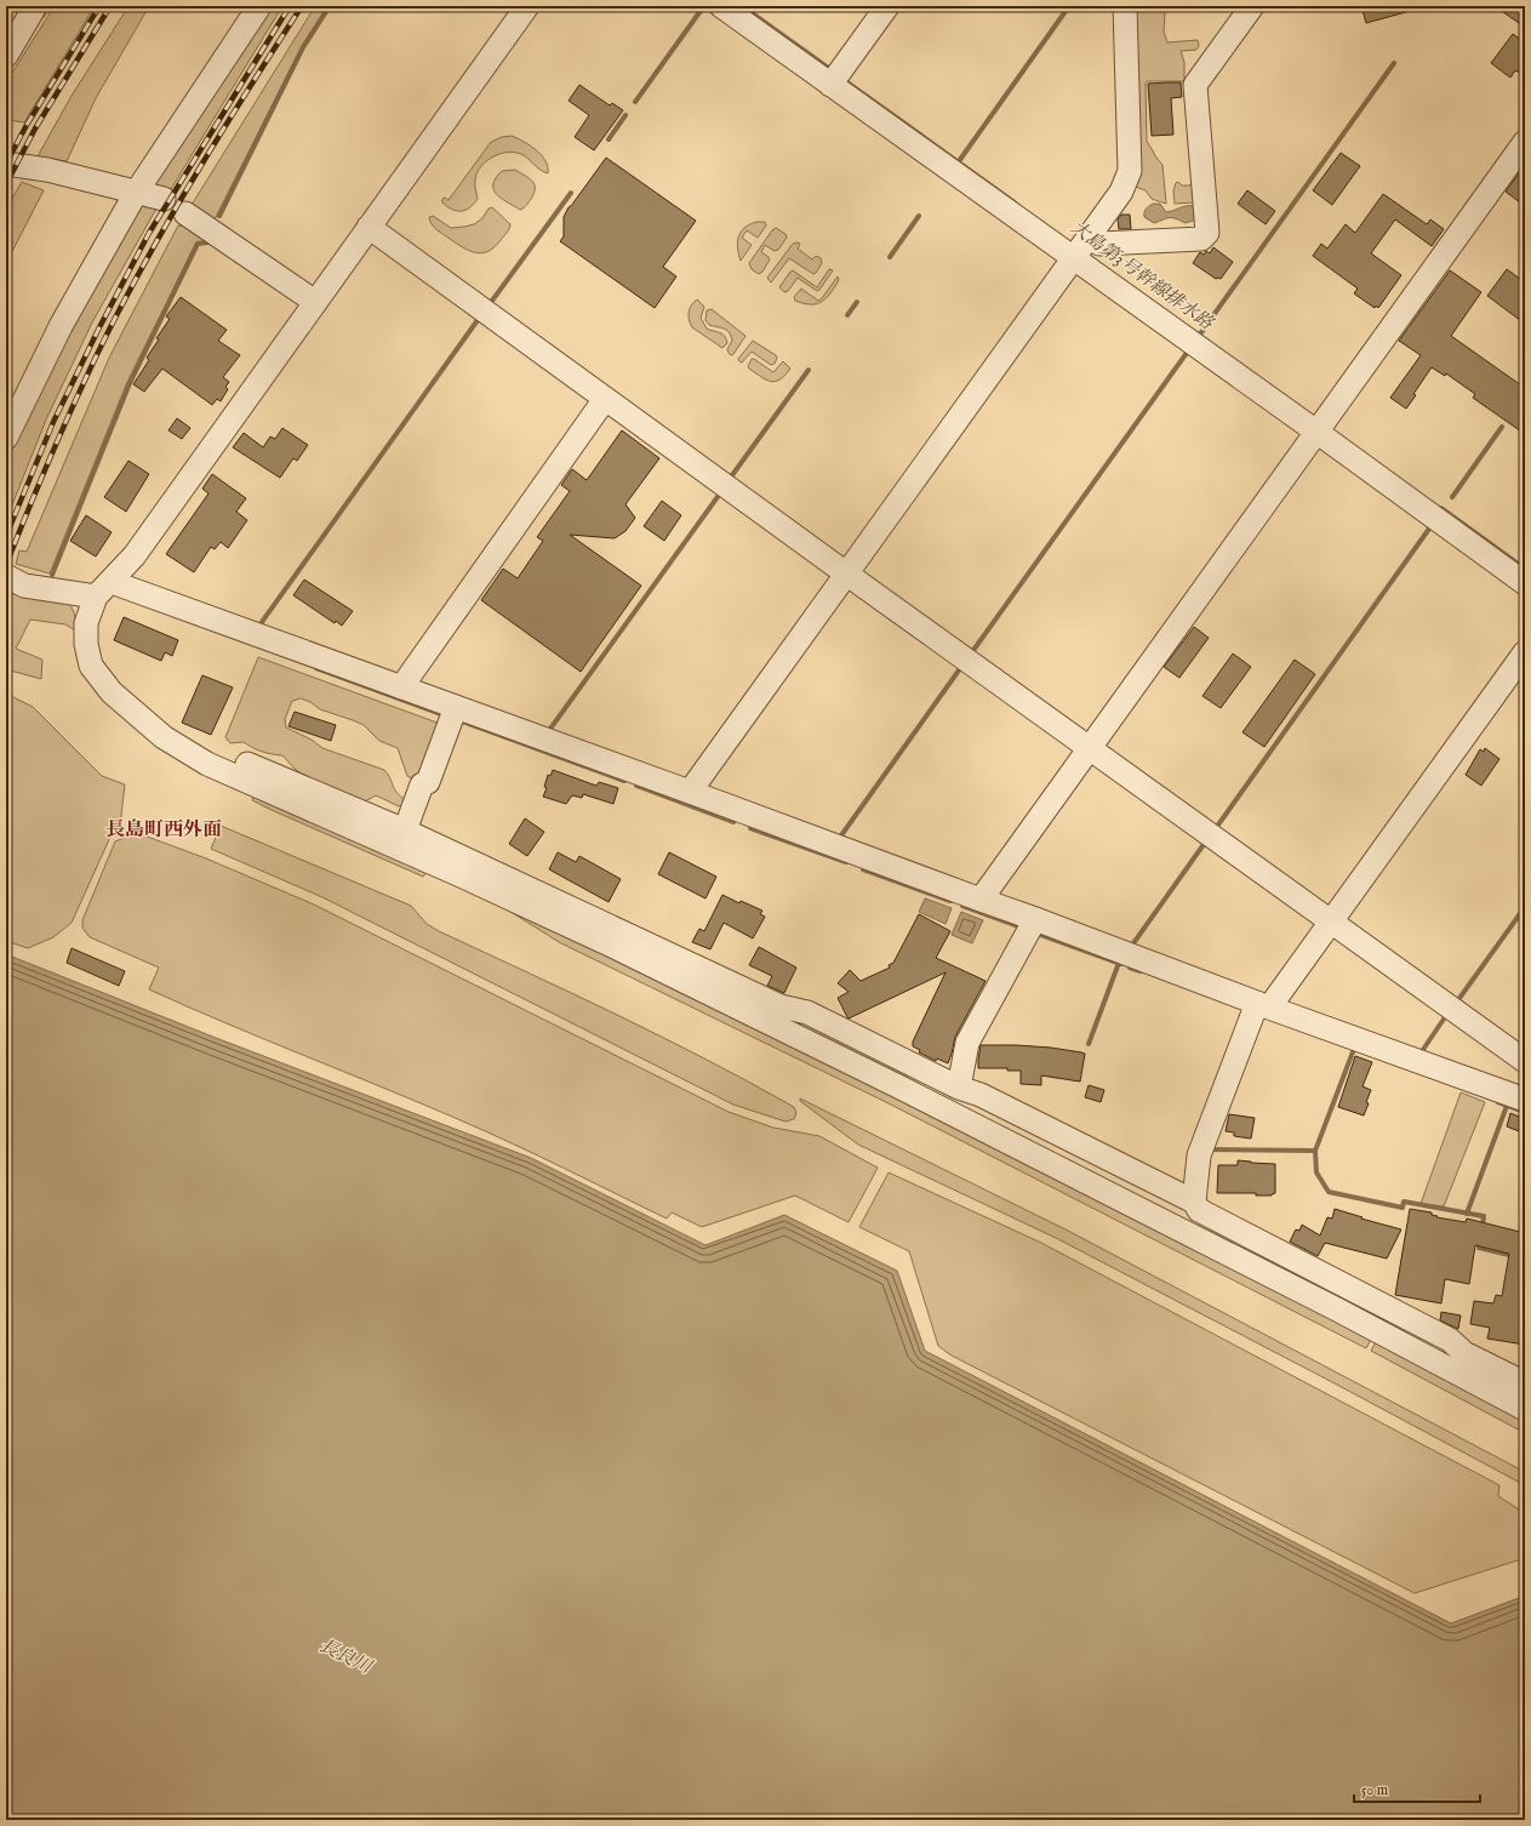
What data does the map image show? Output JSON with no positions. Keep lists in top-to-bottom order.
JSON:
{
  "districts": ["長島町西外面"],
  "water": ["大島第3号幹線排水路", "長良川"],
  "scale_bar": "50 m"
}
